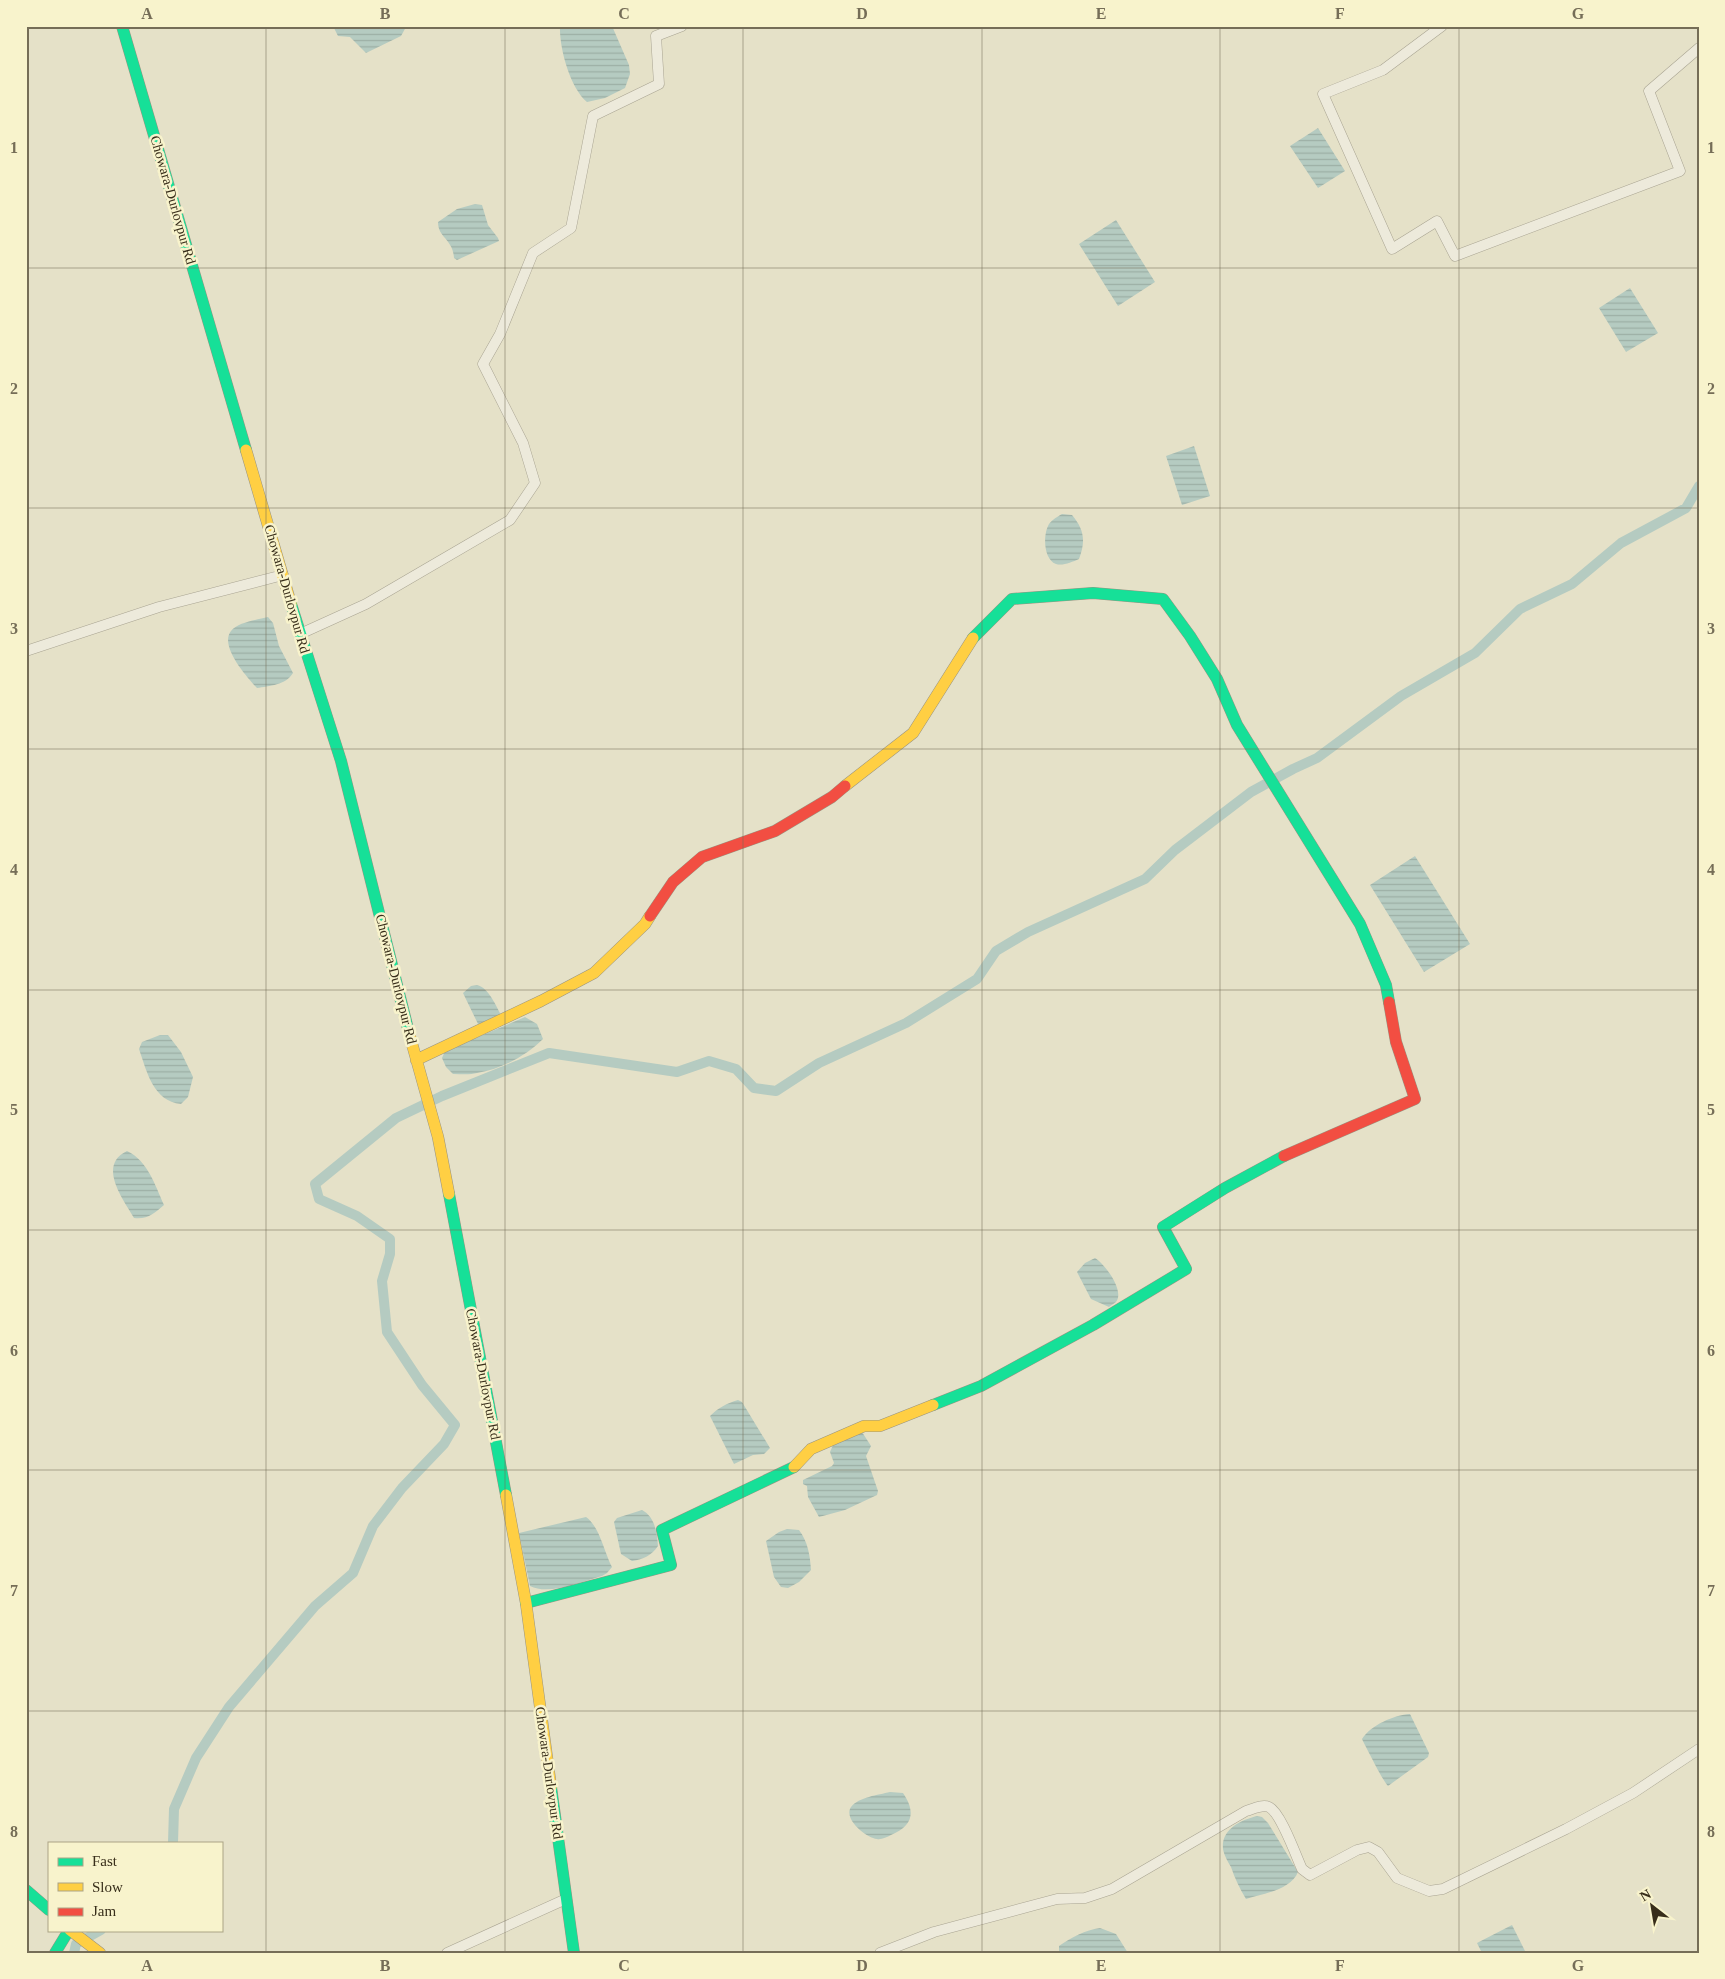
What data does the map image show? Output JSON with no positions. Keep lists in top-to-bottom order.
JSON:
{
  "streets": {
    "main road": ["Chowara-Durlovpur Rd"]
  },
  "legend": ["Fast", "Slow", "Jam"],
  "north": "top left",
  "grid": {
    "columns": [
      "A",
      "B",
      "C",
      "D",
      "E",
      "F",
      "G"
    ],
    "rows": [
      "1",
      "2",
      "3",
      "4",
      "5",
      "6",
      "7",
      "8"
    ]
  }
}
